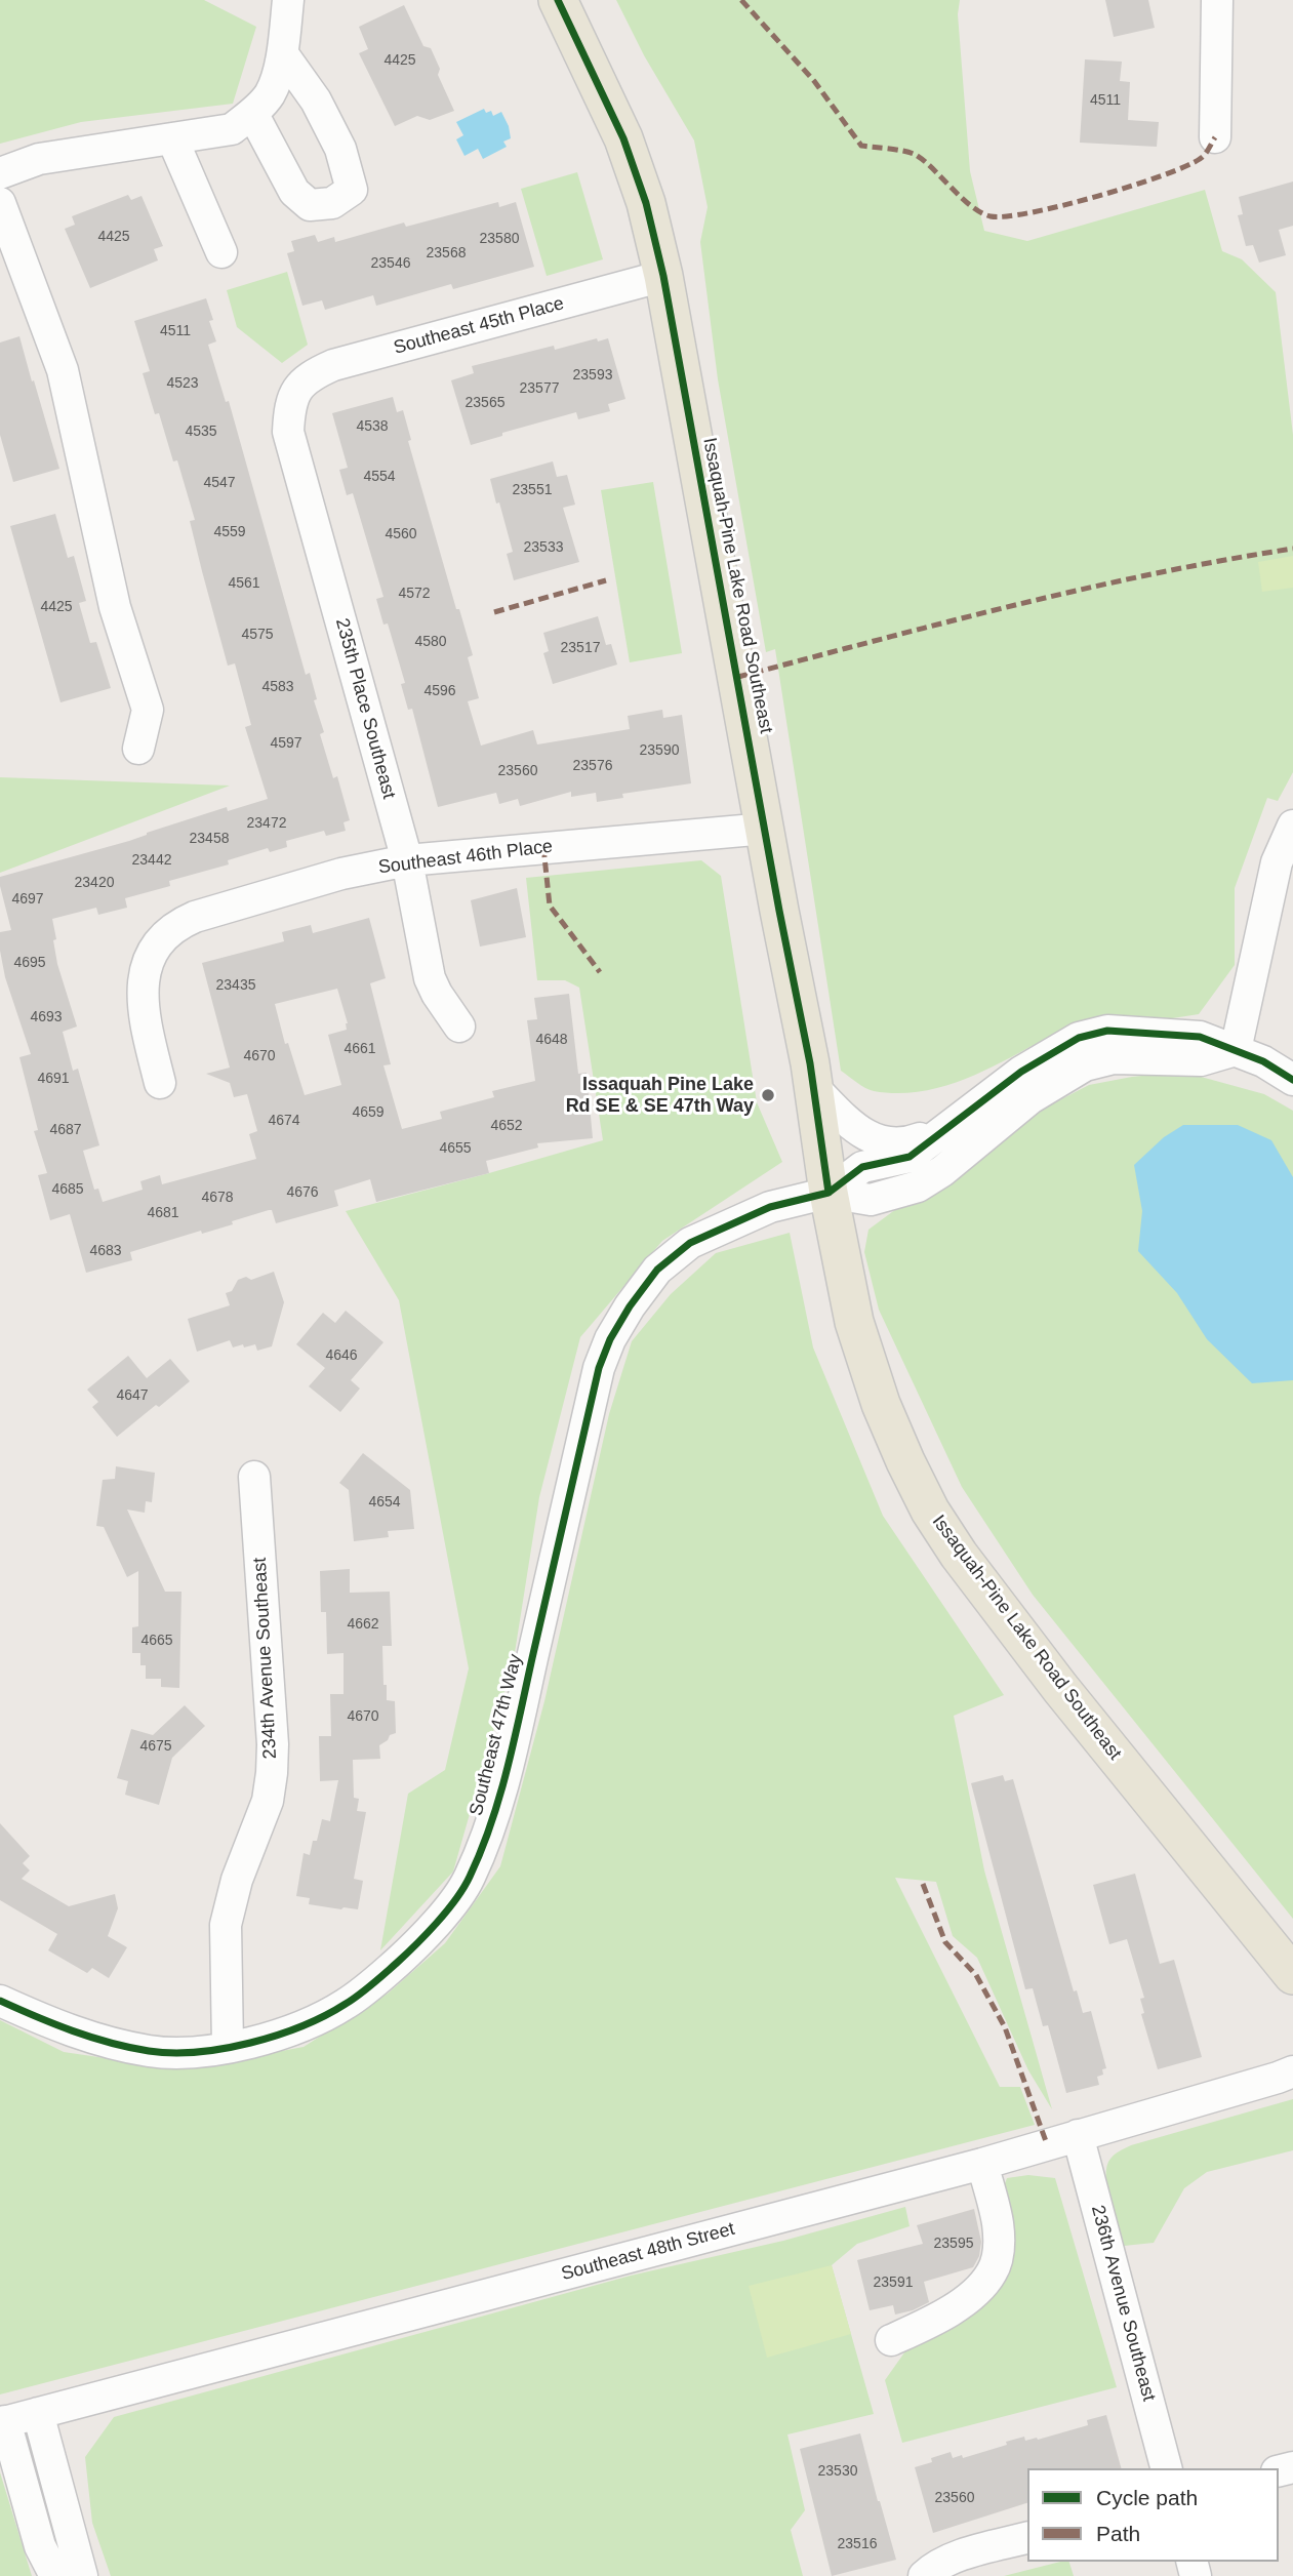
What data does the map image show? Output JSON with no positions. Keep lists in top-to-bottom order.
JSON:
{
  "streets": {
    "main road": ["Issaquah-Pine Lake Road Southeast"],
    "street": [
      "Southeast 45th Place",
      "235th Place Southeast",
      "Southeast 46th Place",
      "234th Avenue Southeast",
      "Southeast 47th Way",
      "Southeast 48th Street",
      "236th Avenue Southeast"
    ]
  },
  "crossings": [
    ["Southeast 45th Place", "Issaquah-Pine Lake Road Southeast"],
    ["Southeast 45th Place", "235th Place Southeast"],
    ["Issaquah-Pine Lake Road Southeast", "Southeast 46th Place"],
    ["Issaquah-Pine Lake Road Southeast", "Southeast 47th Way"],
    ["235th Place Southeast", "Southeast 46th Place"],
    ["234th Avenue Southeast", "Southeast 47th Way"],
    ["Southeast 48th Street", "236th Avenue Southeast"]
  ],
  "places": ["Issaquah Pine Lake Rd SE & SE 47th Way"],
  "house_numbers": [
    "4425",
    "4511",
    "4425",
    "23580",
    "23568",
    "23546",
    "4511",
    "23593",
    "4523",
    "23577",
    "23565",
    "4538",
    "4535",
    "4554",
    "4547",
    "23551",
    "4559",
    "4560",
    "23533",
    "4561",
    "4572",
    "4425",
    "4575",
    "4580",
    "23517",
    "4583",
    "4596",
    "4597",
    "23590",
    "23576",
    "23560",
    "23472",
    "23458",
    "23442",
    "23420",
    "4697",
    "4695",
    "23435",
    "4693",
    "4648",
    "4661",
    "4670",
    "4691",
    "4659",
    "4674",
    "4652",
    "4687",
    "4655",
    "4685",
    "4676",
    "4678",
    "4681",
    "4683",
    "4646",
    "4647",
    "4654",
    "4662",
    "4665",
    "4670",
    "4675",
    "23595",
    "23591",
    "23530",
    "23560",
    "23516"
  ],
  "legend": ["Cycle path", "Path"]
}
